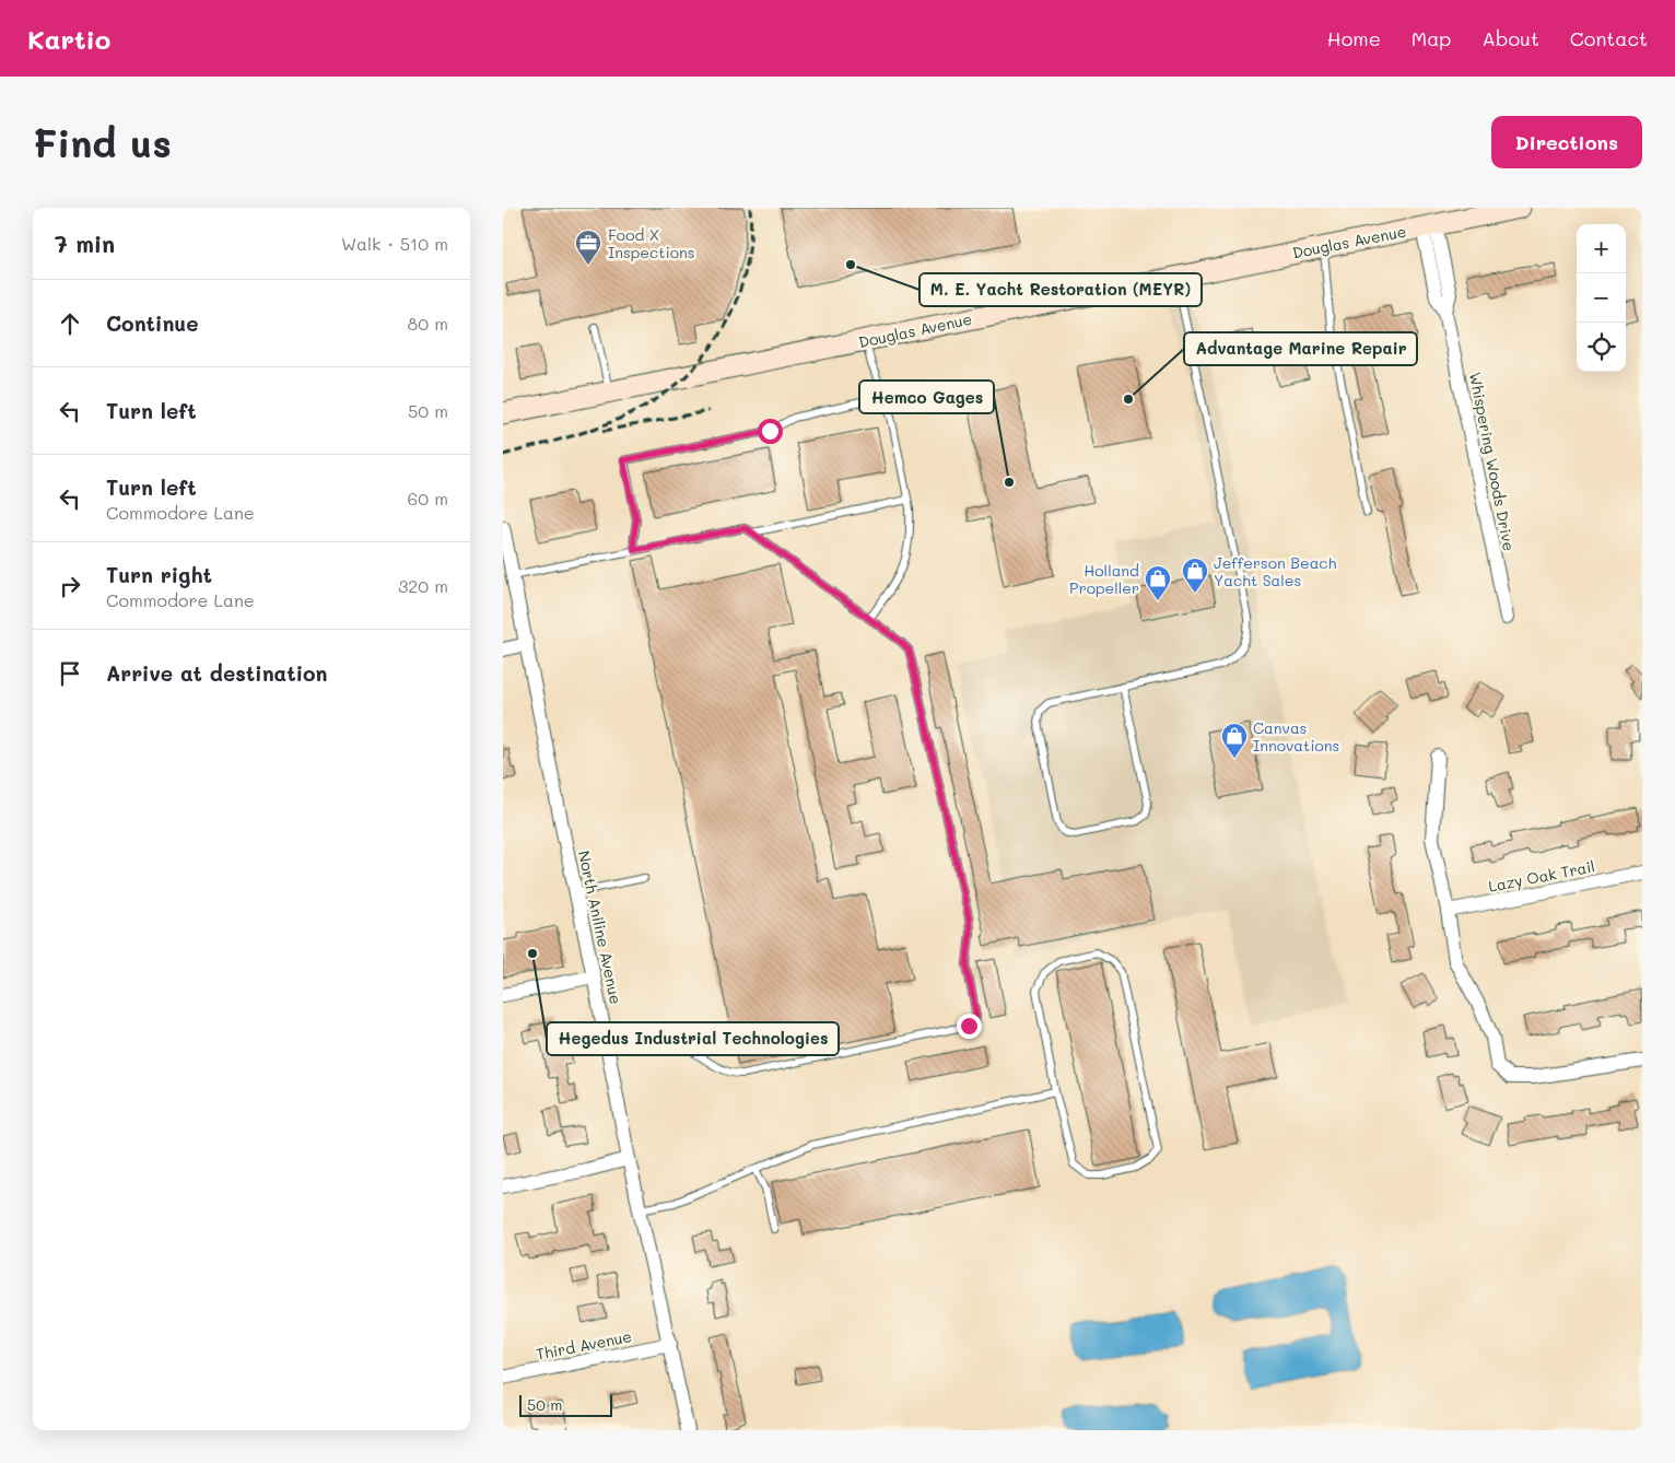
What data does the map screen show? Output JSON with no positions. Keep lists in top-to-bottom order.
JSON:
{
  "streets": {
    "street": [
      "Douglas Avenue",
      "Whispering Woods Drive",
      "Lazy Oak Trail",
      "North Aniline Avenue",
      "Third Avenue"
    ]
  },
  "crossings": [
    ["Douglas Avenue", "Whispering Woods Drive"],
    ["North Aniline Avenue", "Third Avenue"]
  ],
  "places": {
    "other": [
      "M. E. Yacht Restoration (MEYR)",
      "Advantage Marine Repair",
      "Hemco Gages",
      "Hegedus Industrial Technologies"
    ],
    "office": ["Food X Inspections"],
    "shop": ["Jefferson Beach Yacht Sales", "Holland Propeller", "Canvas Innovations"]
  },
  "scale_bar": "50 m",
  "page": {
    "header": "Kartio",
    "nav": [
      "Home",
      "Map",
      "About",
      "Contact"
    ],
    "buttons": "Directions",
    "title": "Find us",
    "heading": ["7 min", "Walk · 510 m"],
    "map_buttons": ["+", "−"],
    "list": [
      ["Continue", "80 m"],
      ["Turn left", "50 m"],
      ["Turn left", "Commodore Lane", "60 m"],
      ["Turn right", "Commodore Lane", "320 m"],
      "Arrive at destination"
    ],
    "scale": "50 m"
  }
}
